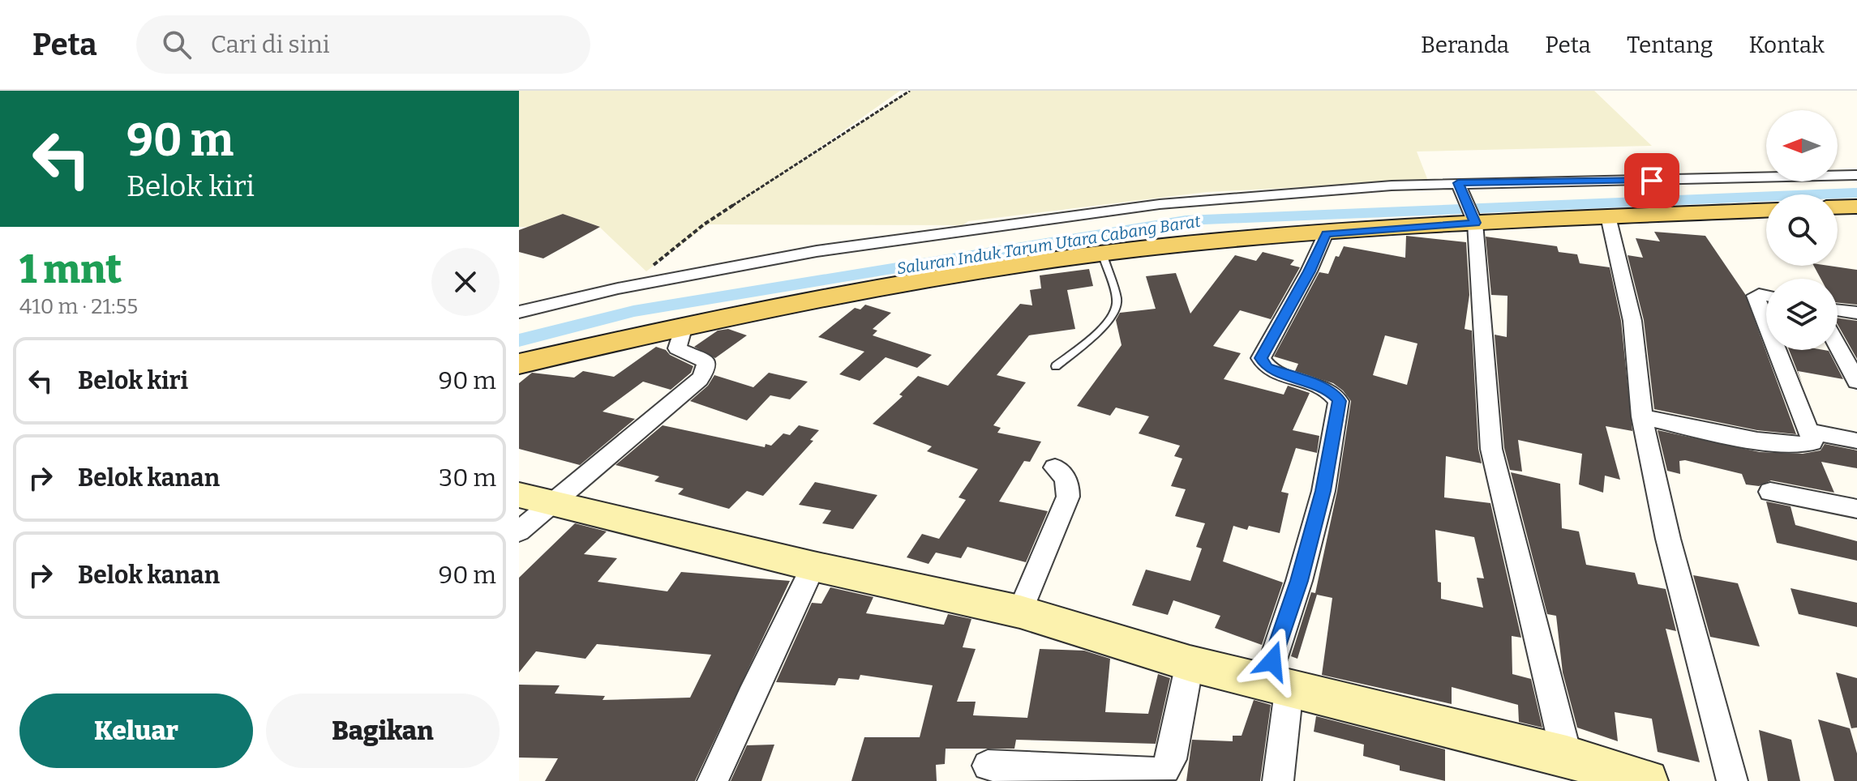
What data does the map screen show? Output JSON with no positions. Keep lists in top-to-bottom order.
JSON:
{
  "water": ["Saluran Induk Tarum Utara Cabang Barat"],
  "north": "left",
  "page": {
    "header": "Peta",
    "search": "Cari di sini",
    "nav": [
      "Beranda",
      "Peta",
      "Tentang",
      "Kontak"
    ],
    "turn": ["90 m", "Belok kiri"],
    "heading": ["1 mnt", "410 m · 21:55"],
    "list": [
      {
        "name": "Belok kiri",
        "value": "90 m"
      },
      {
        "name": "Belok kanan",
        "value": "30 m"
      },
      {
        "name": "Belok kanan",
        "value": "90 m"
      }
    ],
    "buttons": ["Keluar", "Bagikan"]
  }
}
